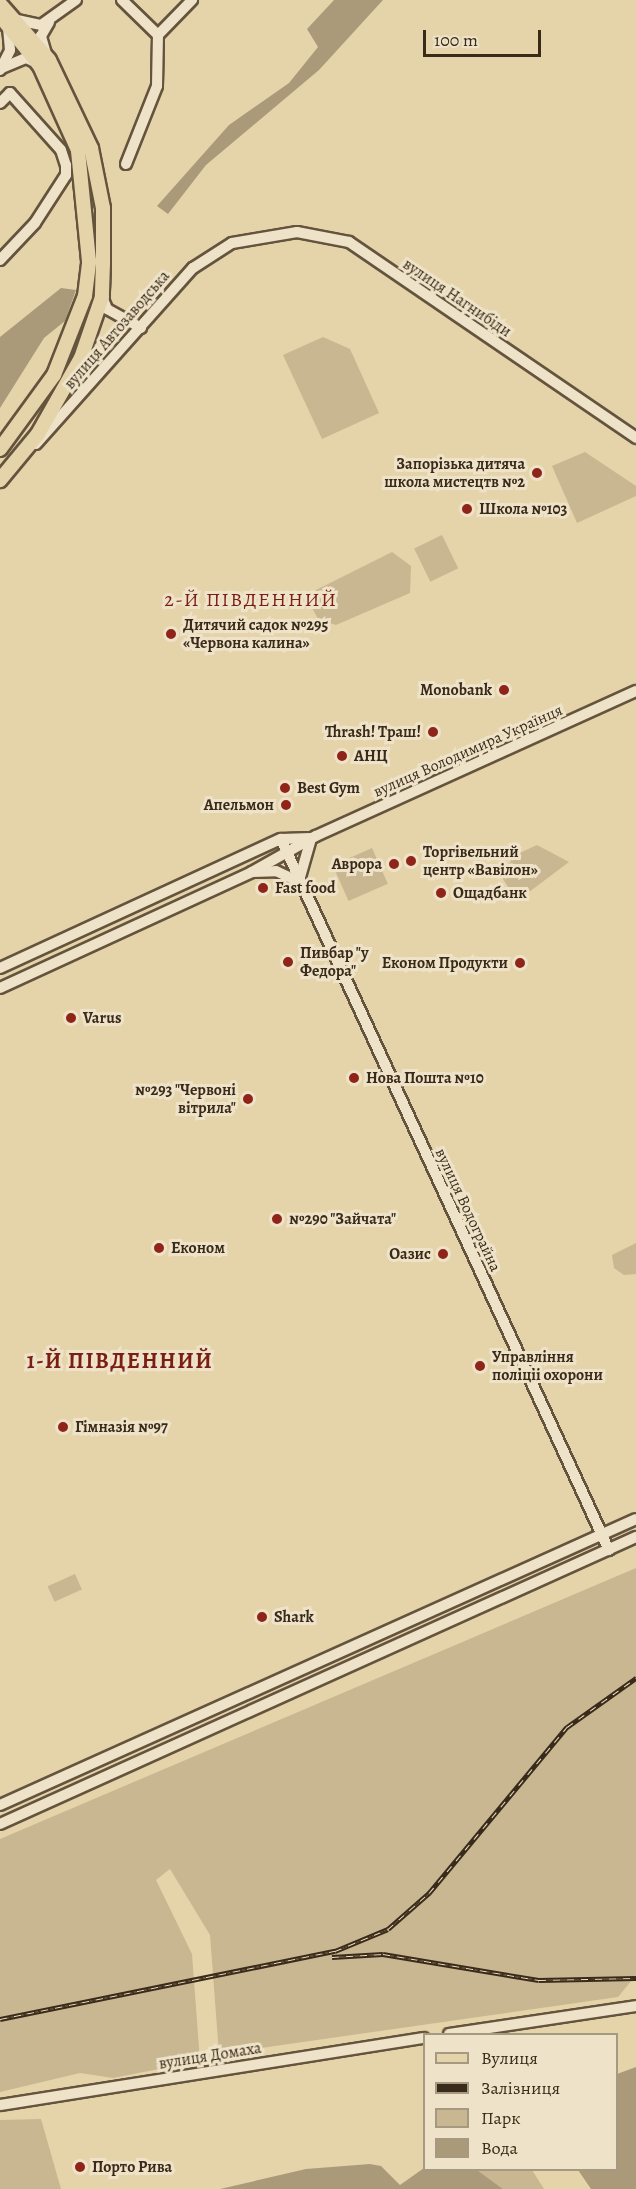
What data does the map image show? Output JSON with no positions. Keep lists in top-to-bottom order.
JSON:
{
  "streets": {
    "main road": ["вулиця Автозаводська"],
    "street": [
      "вулиця Нагнибіди",
      "вулиця Володимира Українця",
      "вулиця Водограйна",
      "вулиця Домаха"
    ]
  },
  "crossings": [
    ["вулиця Нагнибіди", "вулиця Автозаводська"],
    ["вулиця Володимира Українця", "вулиця Водограйна"]
  ],
  "districts": ["2-Й ПІВДЕННИЙ", "1-Й ПІВДЕННИЙ"],
  "places": [
    "Запорізька дитяча школа мистецтв №2",
    "Школа №103",
    "Дитячий садок №295 «Червона калина»",
    "Monobank",
    "Thrash! Траш!",
    "АНЦ",
    "Best Gym",
    "Апельмон",
    "Торгівельний центр «Вавілон»",
    "Аврора",
    "Fast food",
    "Ощадбанк",
    "Пивбар \"у Федора\"",
    "Економ Продукти",
    "Varus",
    "Нова Пошта №10",
    "№293 \"Червоні вітрила\"",
    "№290 \"Зайчата\"",
    "Економ",
    "Оазис",
    "Управлiння полiцii охорони",
    "Гімназія №97",
    "Shark",
    "Порто Рива"
  ],
  "legend": [
    "Вулиця",
    "Залізниця",
    "Парк",
    "Вода"
  ],
  "scale_bar": "100 m"
}
